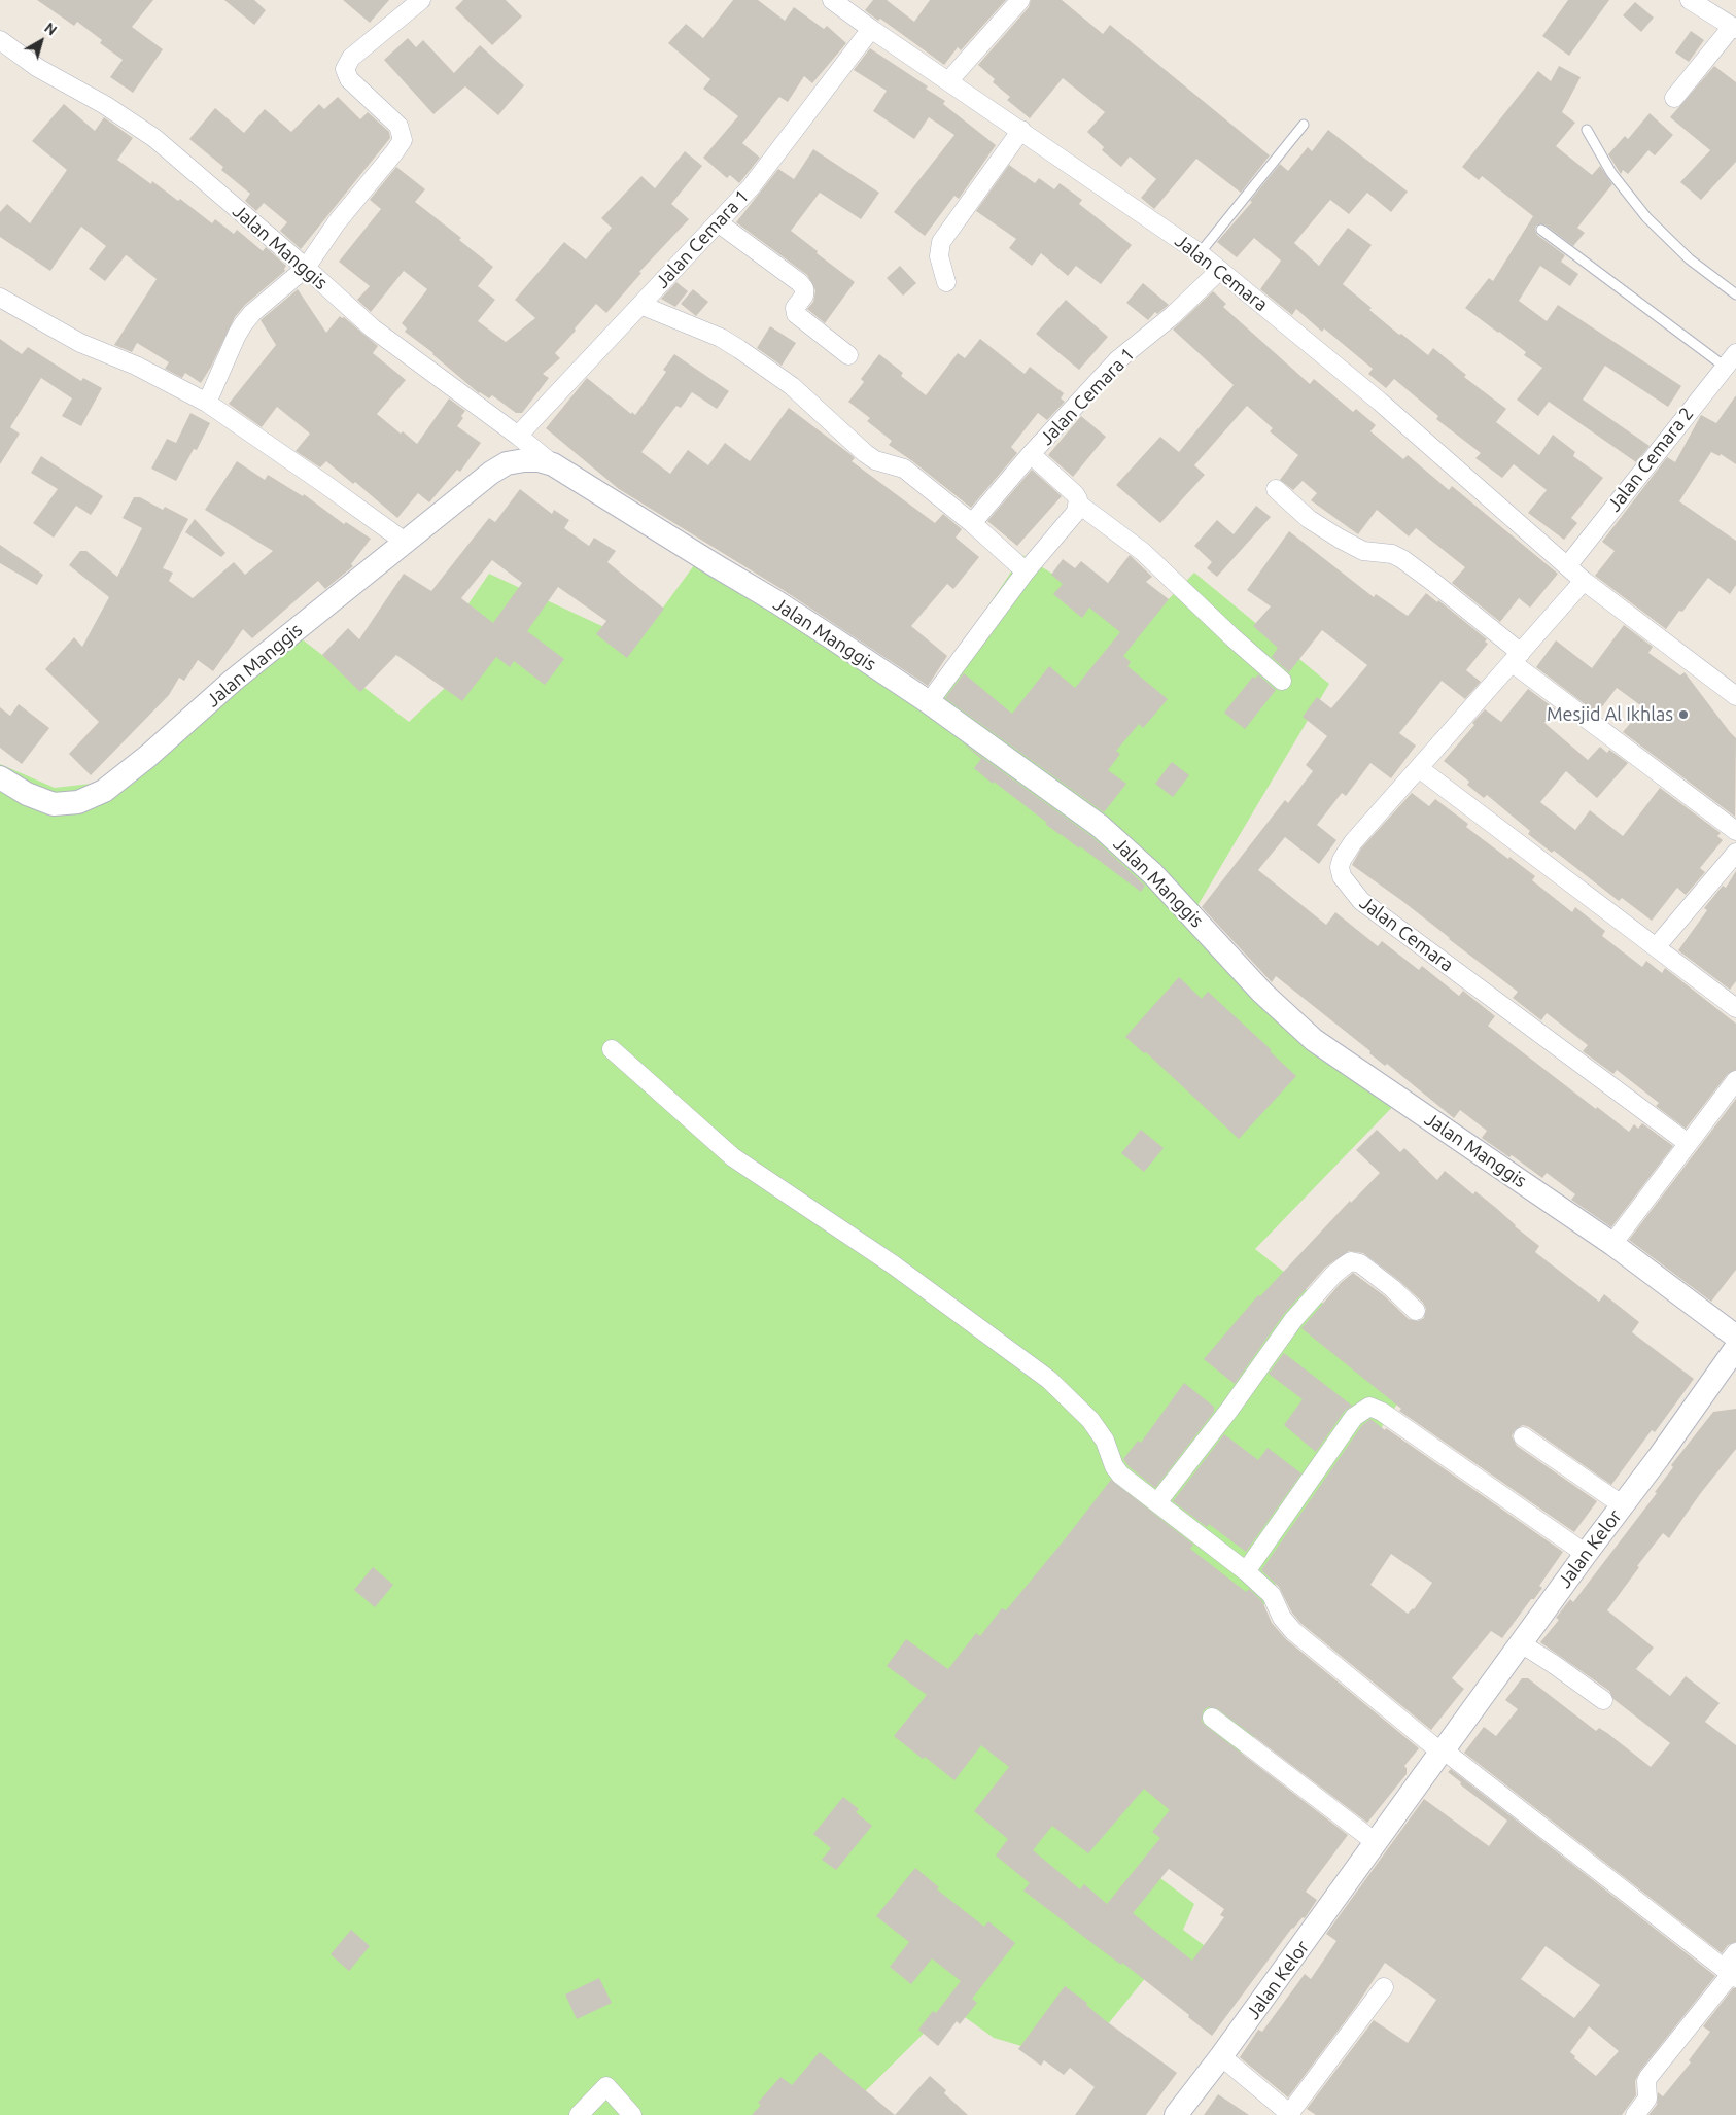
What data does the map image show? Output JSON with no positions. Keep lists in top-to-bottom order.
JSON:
{
  "streets": {
    "street": [
      "Jalan Cemara 1",
      "Jalan Manggis",
      "Jalan Cemara",
      "Jalan Cemara 2",
      "Jalan Kelor"
    ]
  },
  "crossings": [
    ["Jalan Cemara 1", "Jalan Manggis"],
    ["Jalan Cemara 1", "Jalan Cemara"],
    ["Jalan Cemara", "Jalan Cemara 2"]
  ],
  "places": ["Mesjid Al Ikhlas"],
  "north": "top right"
}
